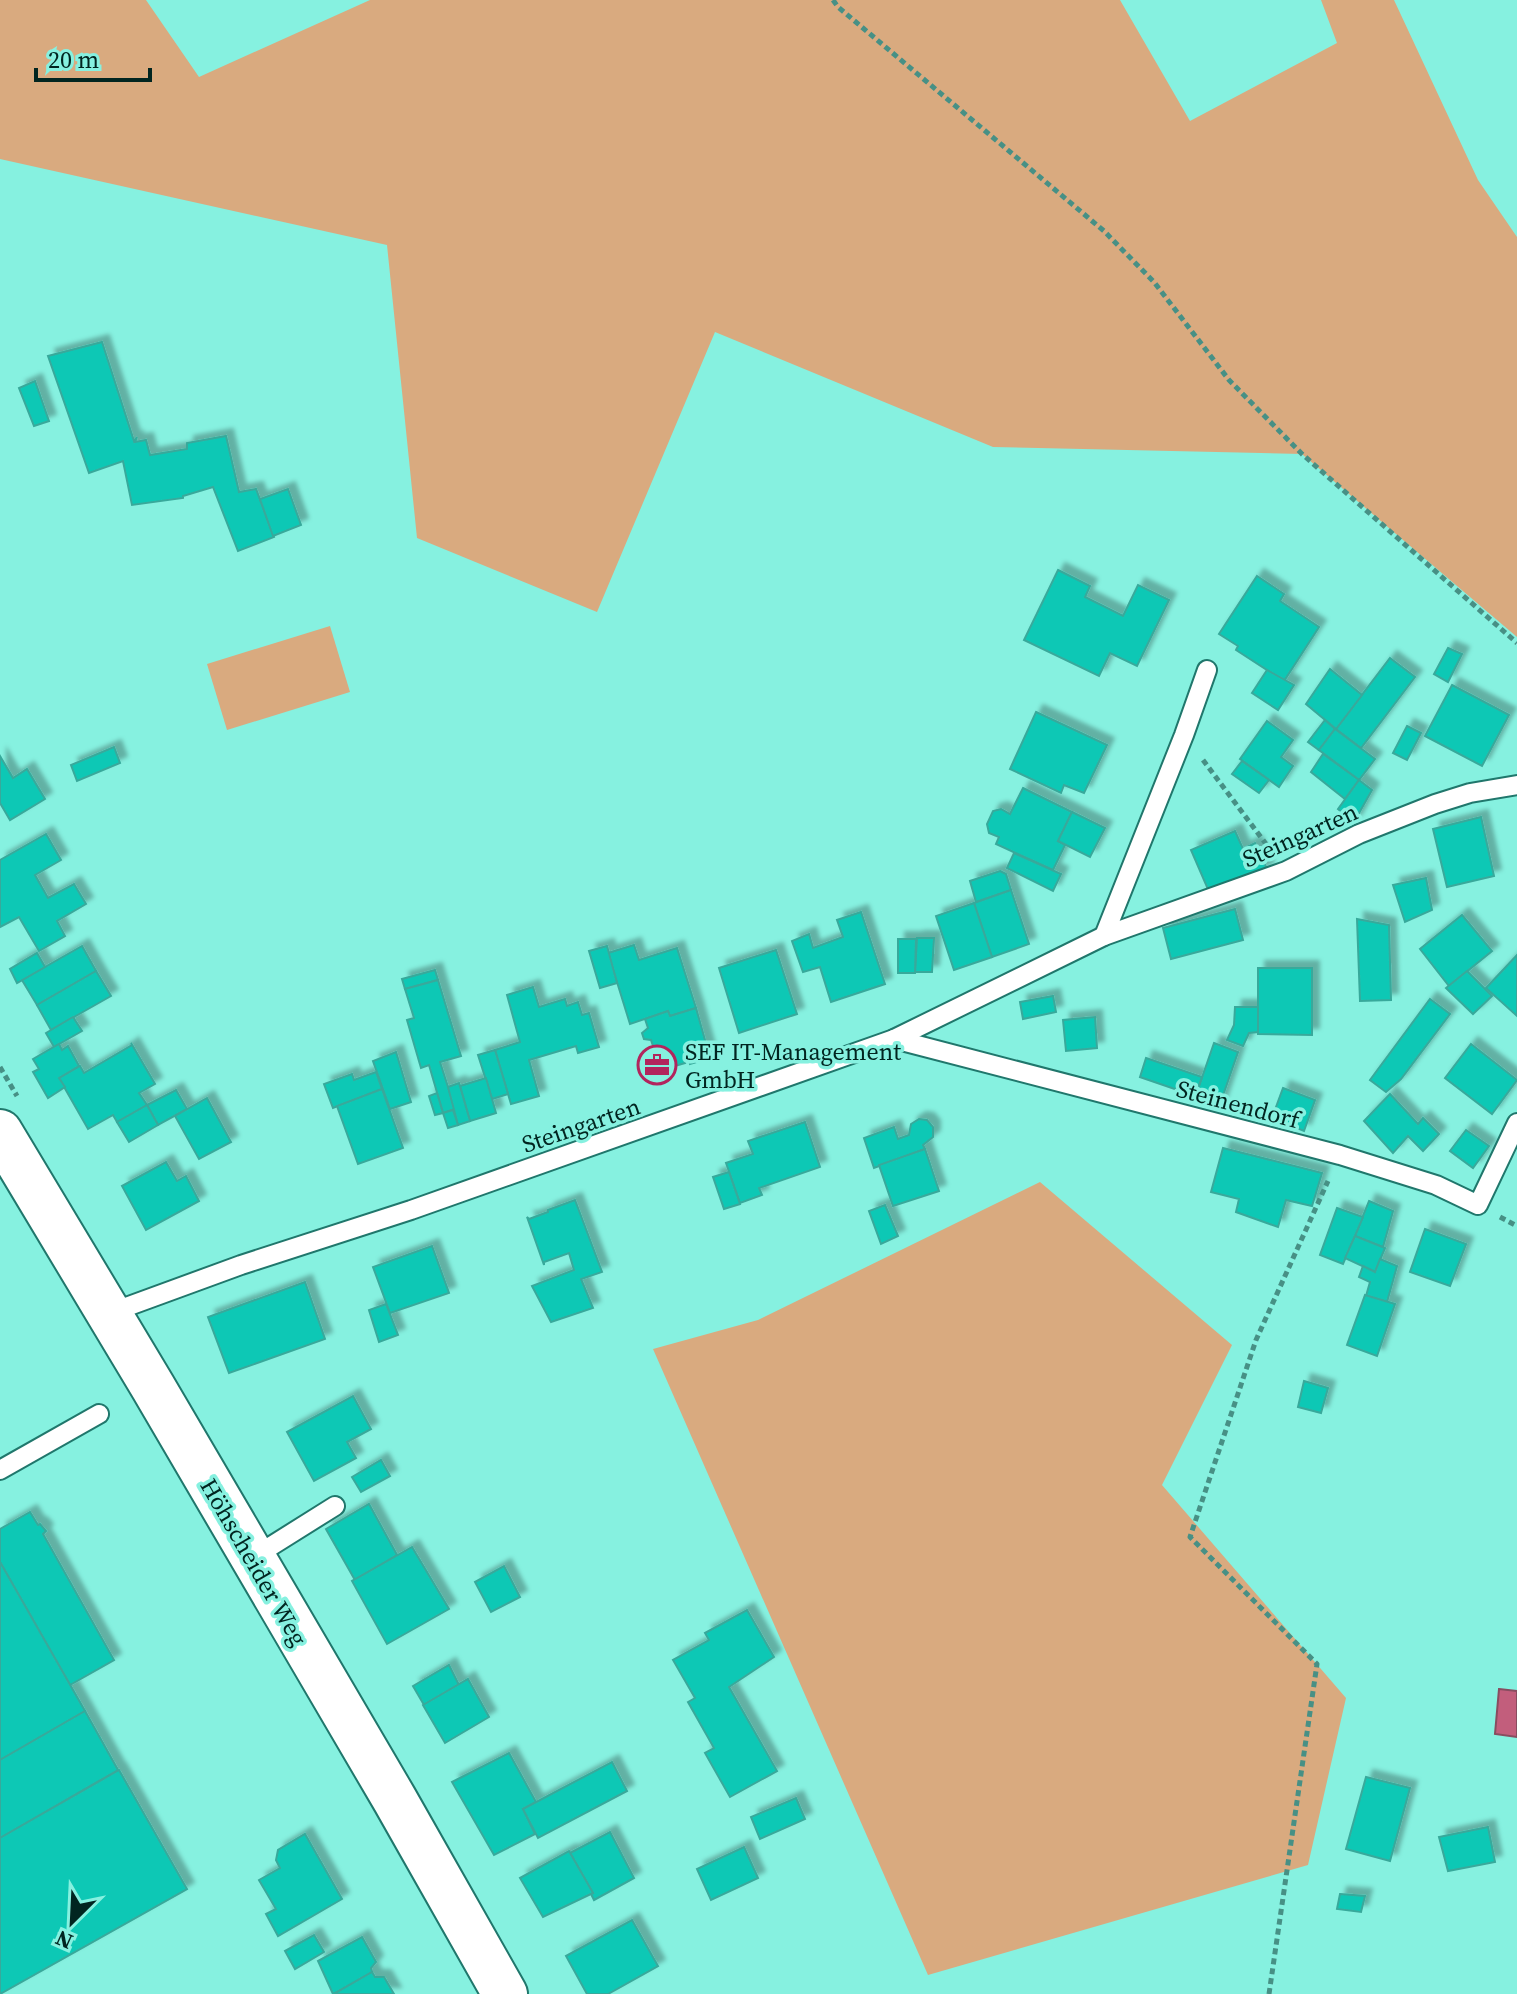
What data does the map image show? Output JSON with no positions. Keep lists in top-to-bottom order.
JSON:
{
  "streets": {
    "main road": ["Höhscheider Weg"],
    "lane": ["Steingarten", "Steinendorf"]
  },
  "crossings": [
    ["Steingarten", "Steinendorf"],
    ["Steingarten", "Höhscheider Weg"]
  ],
  "places": {
    "office": ["SEF IT-Management GmbH"]
  },
  "scale_bar": "20 m",
  "north": "bottom left"
}
